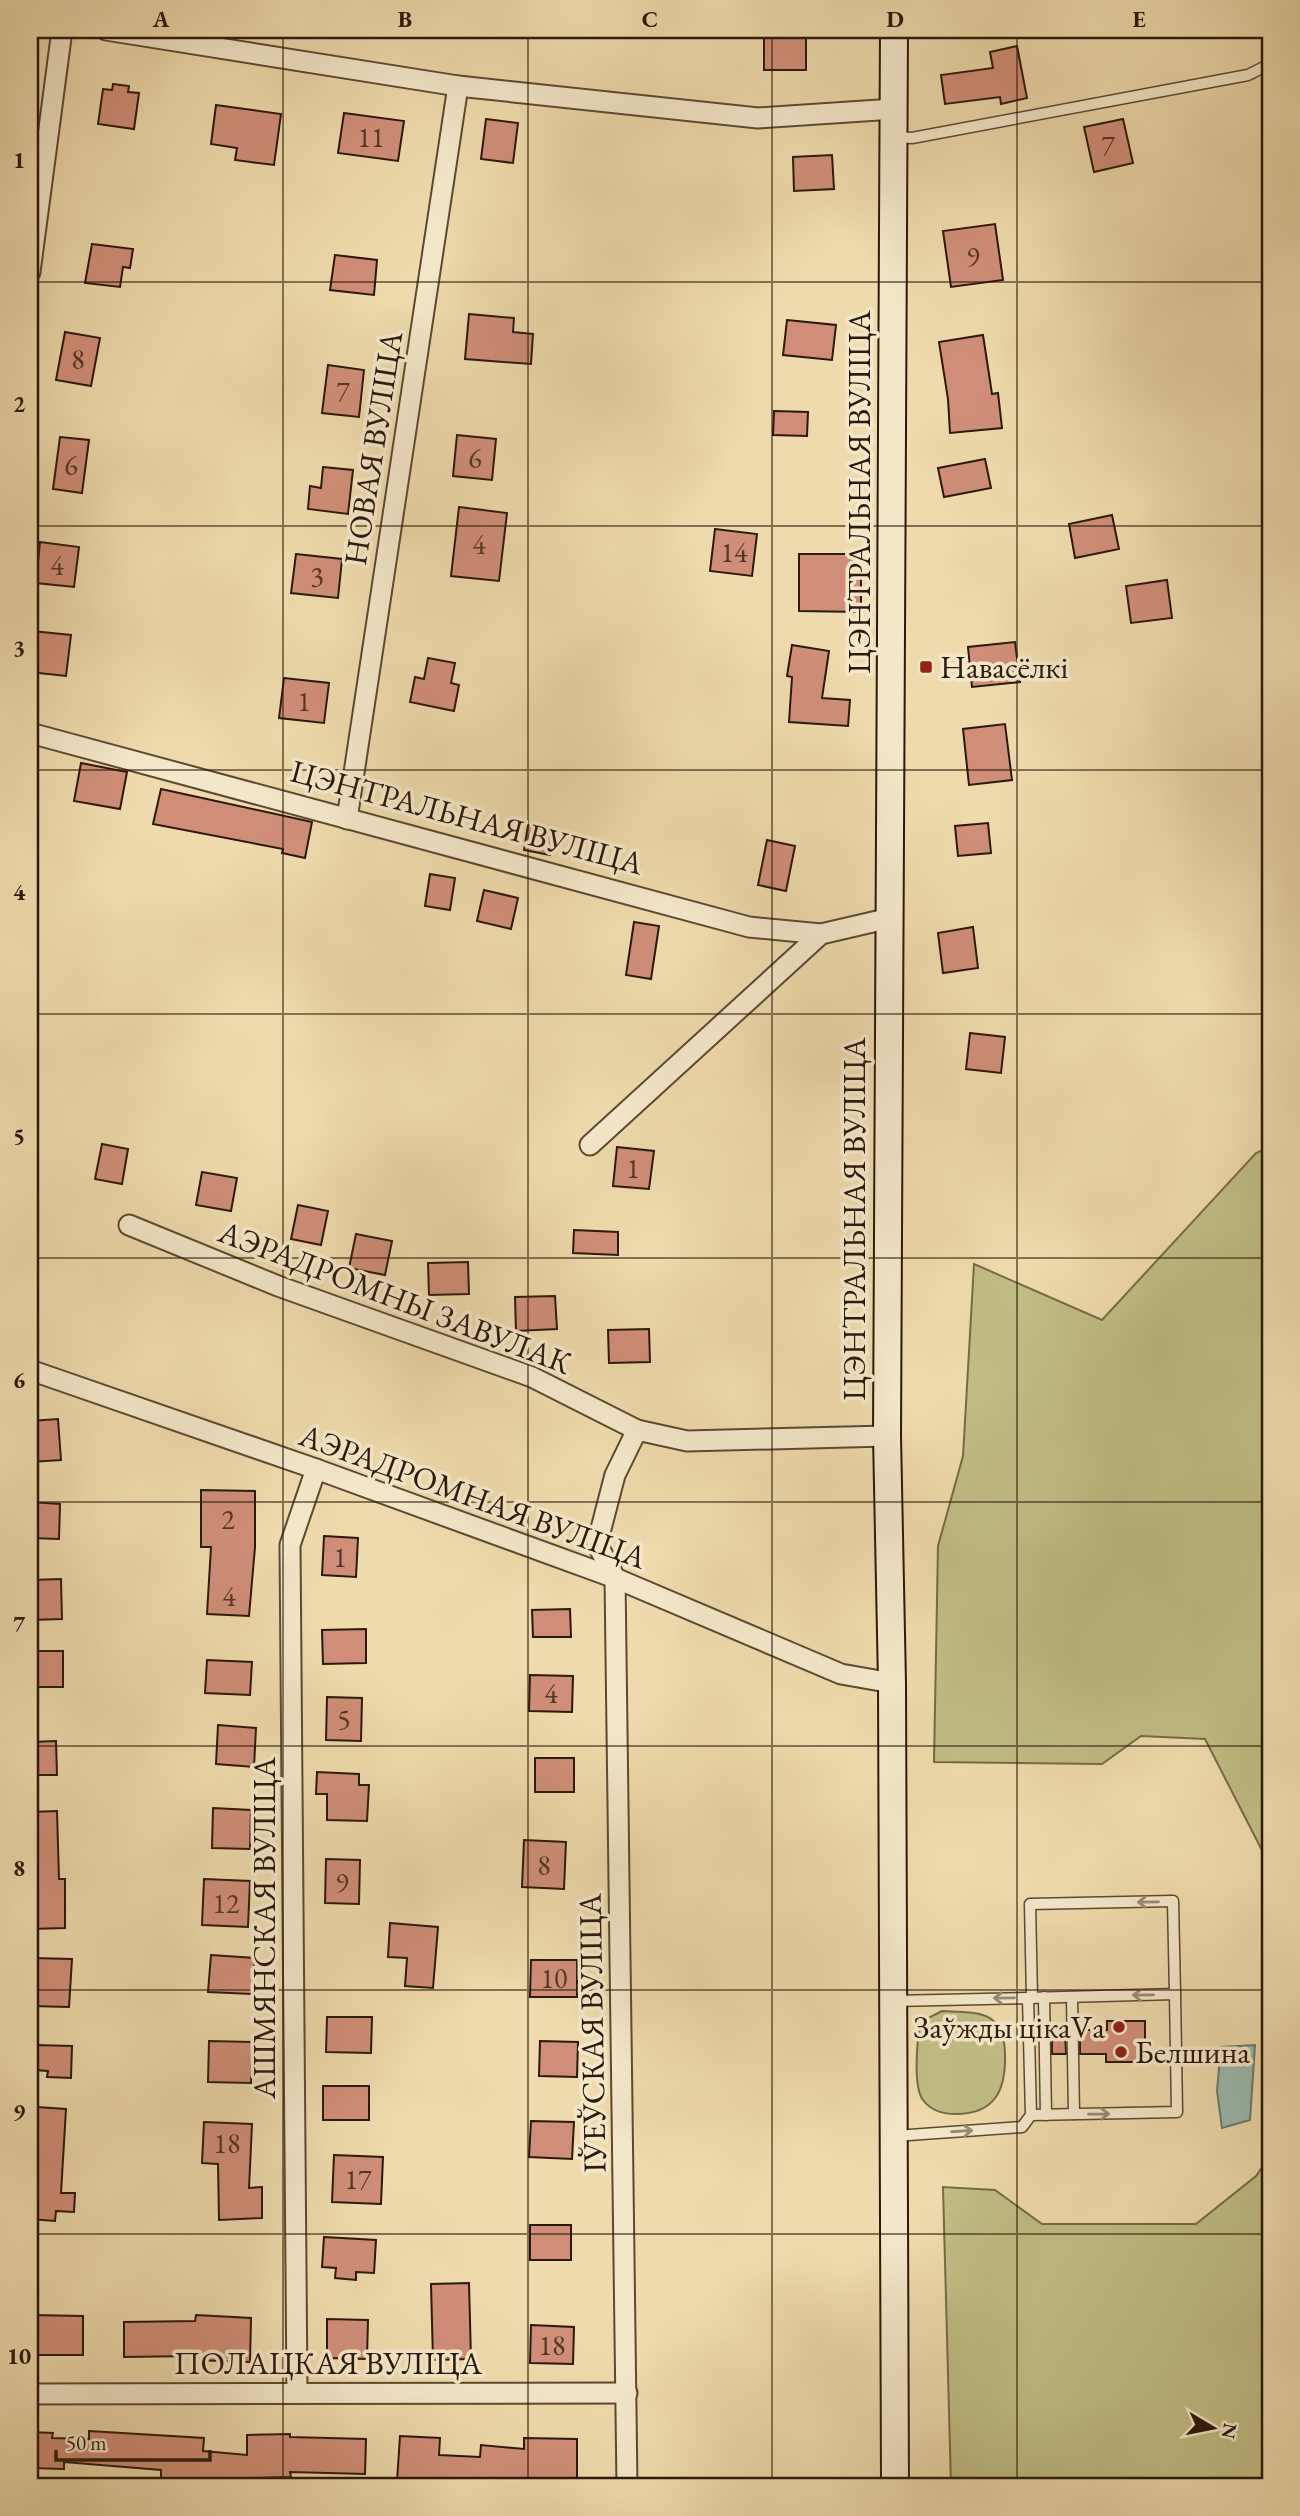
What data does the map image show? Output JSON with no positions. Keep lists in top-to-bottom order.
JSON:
{
  "streets": {
    "main road": ["ЦЭНТРАЛЬНАЯ ВУЛІЦА"],
    "street": [
      "НОВАЯ ВУЛІЦА",
      "АЭРАДРОМНЫ ЗАВУЛАК",
      "АЭРАДРОМНАЯ ВУЛІЦА",
      "АШМЯНСКАЯ ВУЛІЦА",
      "ІЎЕЎСКАЯ ВУЛІЦА",
      "ПОЛАЦКАЯ ВУЛІЦА"
    ]
  },
  "crossings": [
    ["НОВАЯ ВУЛІЦА", "ЦЭНТРАЛЬНАЯ ВУЛІЦА"],
    ["ЦЭНТРАЛЬНАЯ ВУЛІЦА", "АЭРАДРОМНЫ ЗАВУЛАК"],
    ["ЦЭНТРАЛЬНАЯ ВУЛІЦА", "АЭРАДРОМНАЯ ВУЛІЦА"],
    ["АЭРАДРОМНАЯ ВУЛІЦА", "АШМЯНСКАЯ ВУЛІЦА"],
    ["АЭРАДРОМНАЯ ВУЛІЦА", "ІЎЕЎСКАЯ ВУЛІЦА"],
    ["АШМЯНСКАЯ ВУЛІЦА", "ПОЛАЦКАЯ ВУЛІЦА"],
    ["ІЎЕЎСКАЯ ВУЛІЦА", "ПОЛАЦКАЯ ВУЛІЦА"]
  ],
  "places": {
    "transit": ["Навасёлкі"],
    "other": ["Заўжды цікаVа", "Белшина"]
  },
  "house_numbers": [
    "11",
    "7",
    "9",
    "8",
    "7",
    "6",
    "6",
    "4",
    "14",
    "4",
    "3",
    "1",
    "1",
    "2",
    "1",
    "4",
    "4",
    "5",
    "8",
    "9",
    "12",
    "10",
    "18",
    "17",
    "18"
  ],
  "scale_bar": "50 m",
  "north": "right",
  "grid": {
    "columns": [
      "A",
      "B",
      "C",
      "D",
      "E"
    ],
    "rows": [
      "1",
      "2",
      "3",
      "4",
      "5",
      "6",
      "7",
      "8",
      "9",
      "10"
    ]
  }
}
